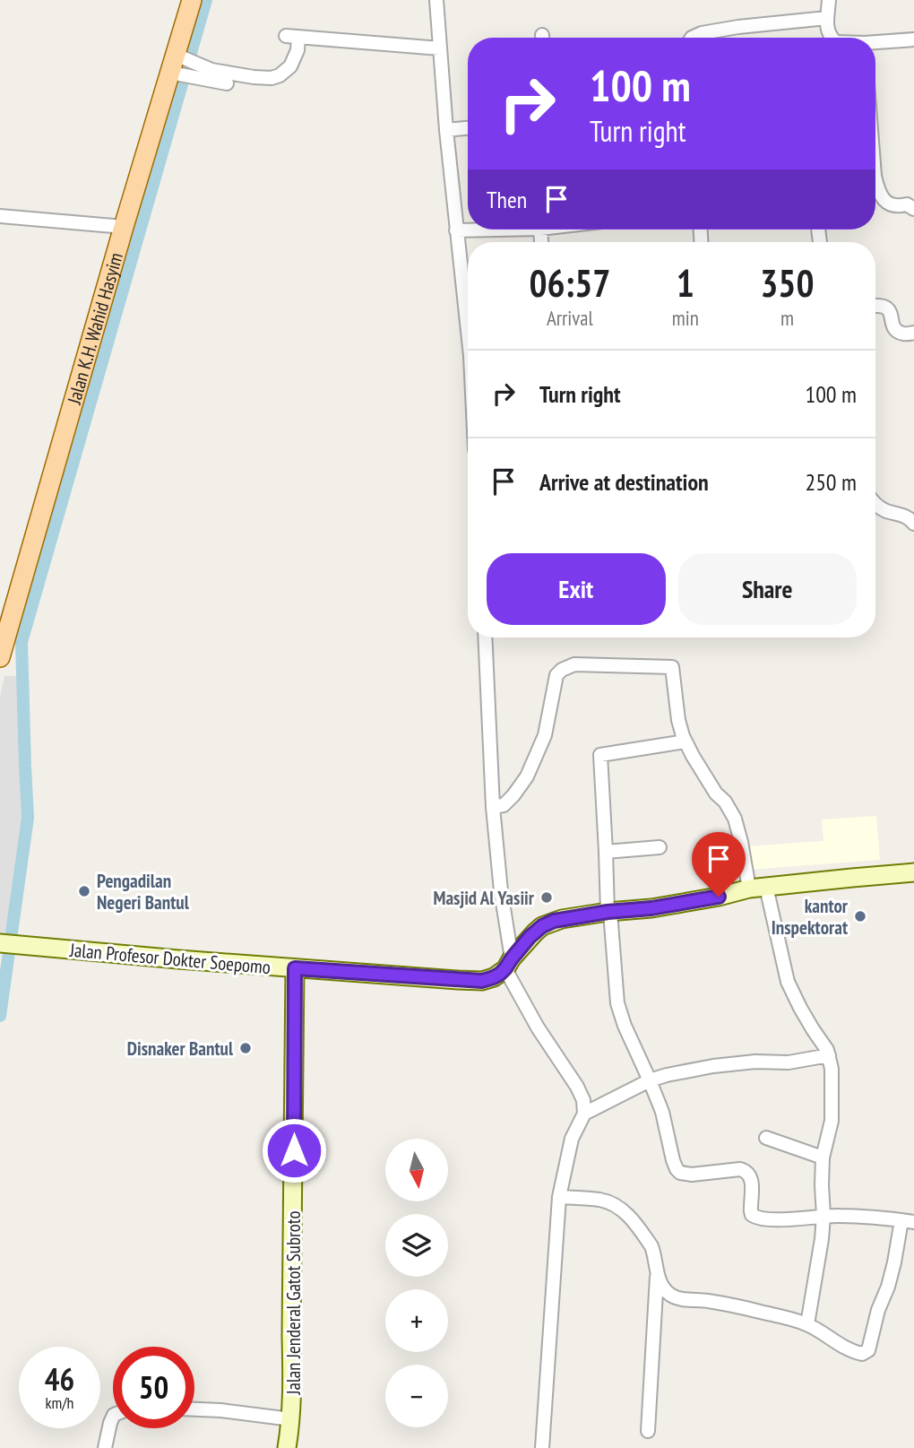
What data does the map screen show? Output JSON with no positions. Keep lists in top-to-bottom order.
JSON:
{
  "streets": {
    "main road": ["Jalan K.H. Wahid Hasyim", "Jalan Profesor Dokter Soepomo", "Jalan Jenderal Gatot Subroto"]
  },
  "crossings": [
    ["Jalan Profesor Dokter Soepomo", "Jalan Jenderal Gatot Subroto"]
  ],
  "places": [
    "Pengadilan Negeri Bantul",
    "Masjid Al Yasiir",
    "kantor Inspektorat",
    "Disnaker Bantul"
  ],
  "north": "bottom",
  "page": {
    "turn": ["100 m", "Turn right"],
    "then": "Then",
    "eta": [
      "06:57",
      "Arrival",
      "1",
      "min",
      "350",
      "m"
    ],
    "list": [
      {
        "name": "Turn right",
        "value": "100 m"
      },
      {
        "name": "Arrive at destination",
        "value": "250 m"
      }
    ],
    "buttons": ["Exit", "Share"],
    "map_buttons": ["+", "−"],
    "speed": "46 km/h",
    "limit": "50"
  }
}
